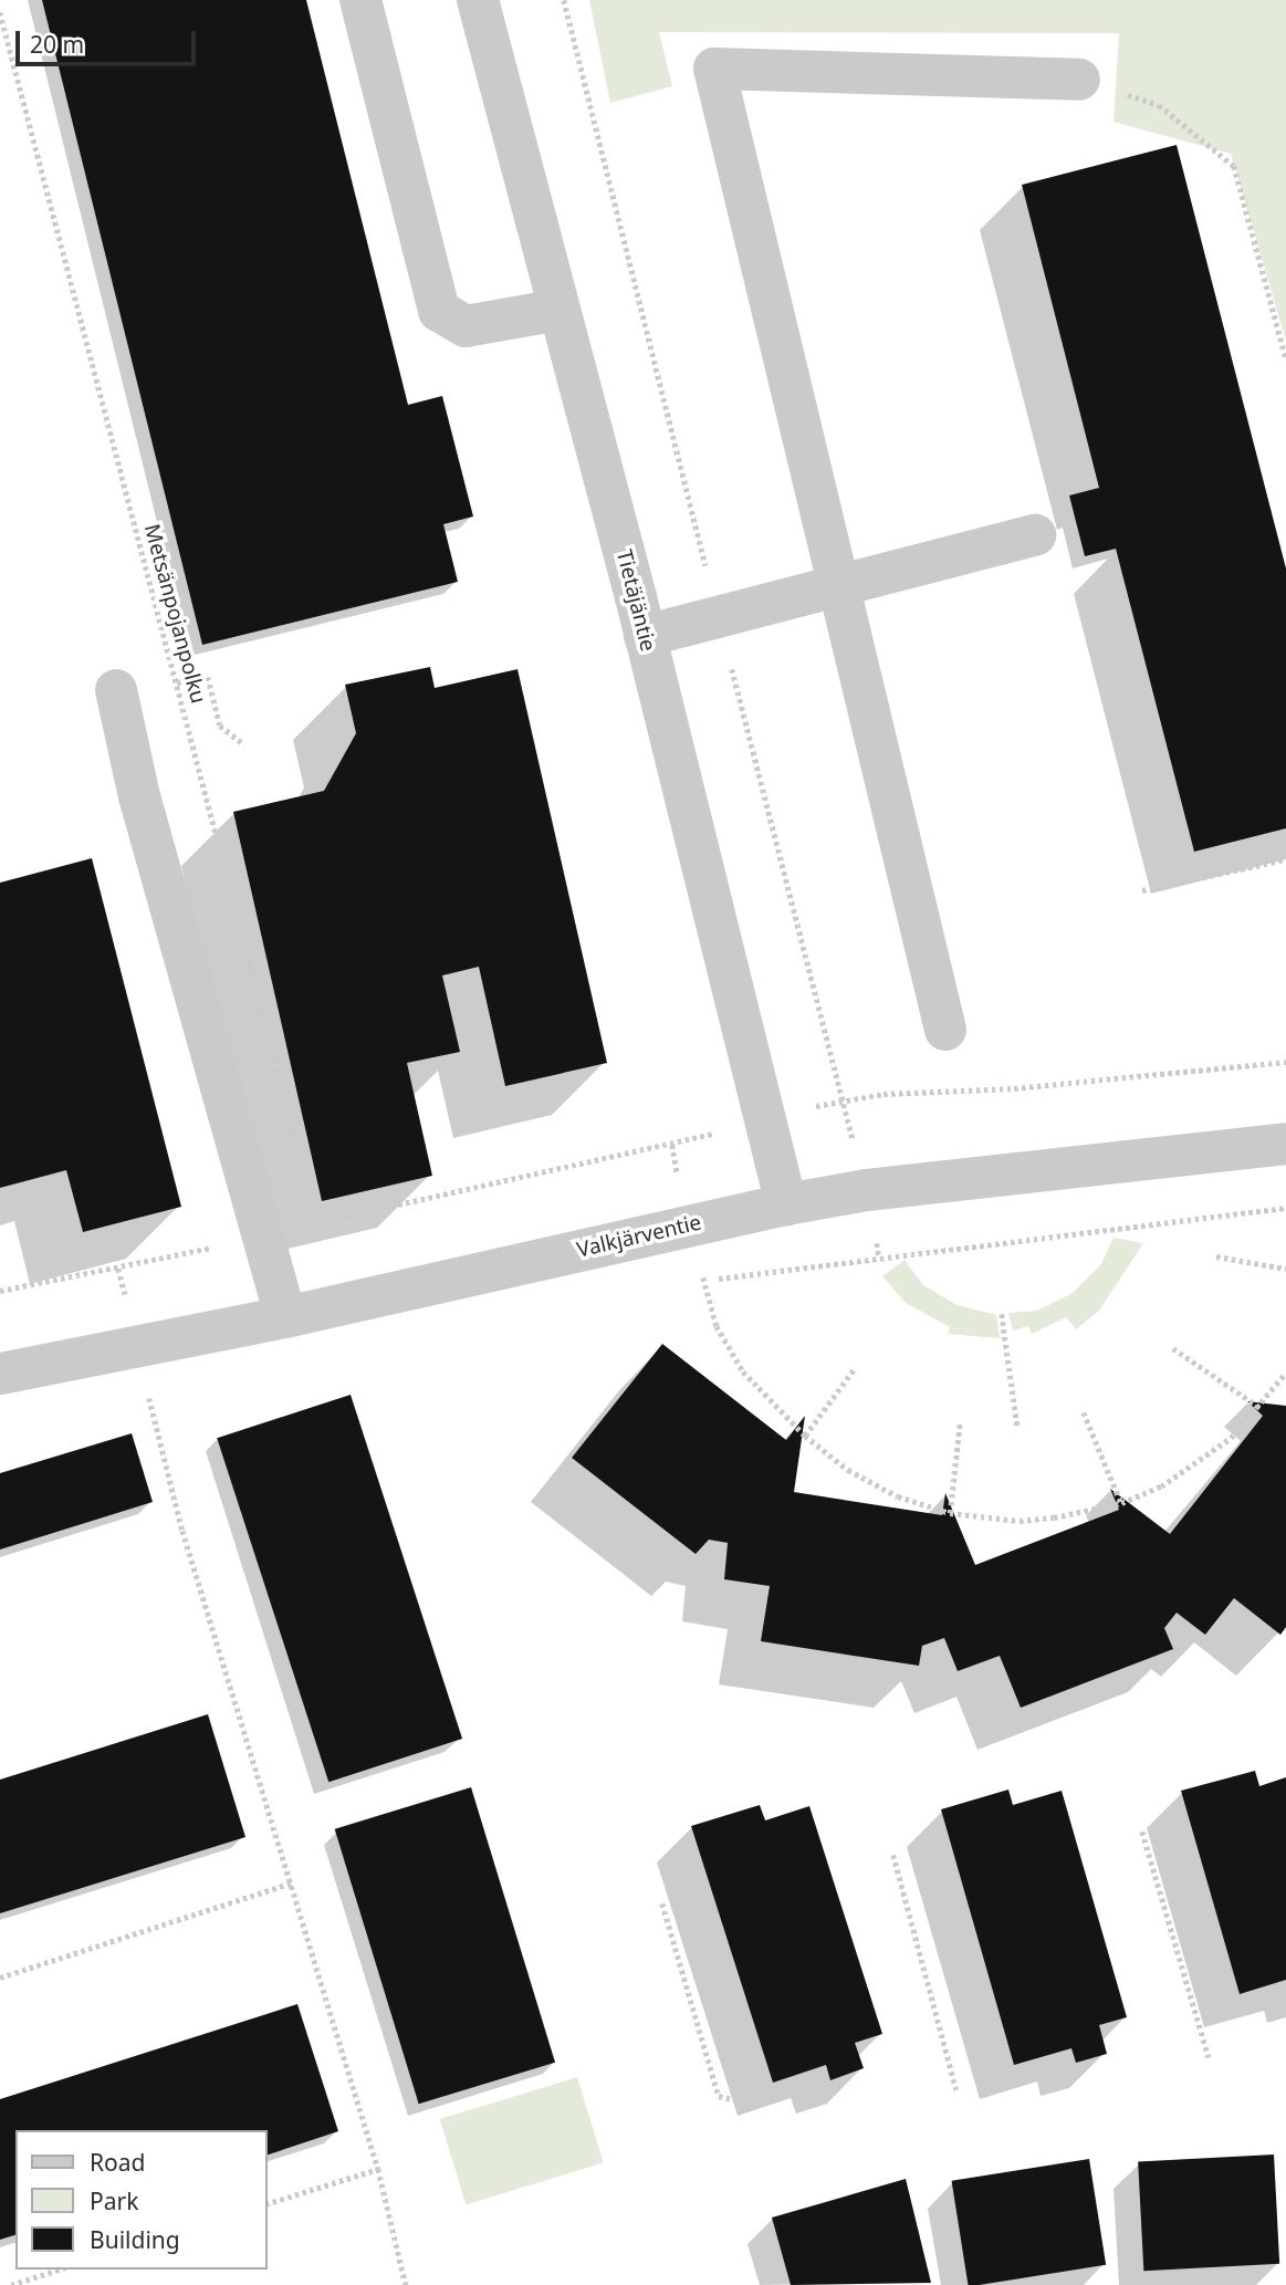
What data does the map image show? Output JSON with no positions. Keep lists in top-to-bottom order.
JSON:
{
  "streets": {
    "street": ["Tietäjäntie", "Valkjärventie"],
    "path": ["Metsänpojanpolku"]
  },
  "crossings": [
    ["Tietäjäntie", "Valkjärventie"]
  ],
  "legend": ["Road", "Park", "Building"],
  "scale_bar": "20 m"
}
